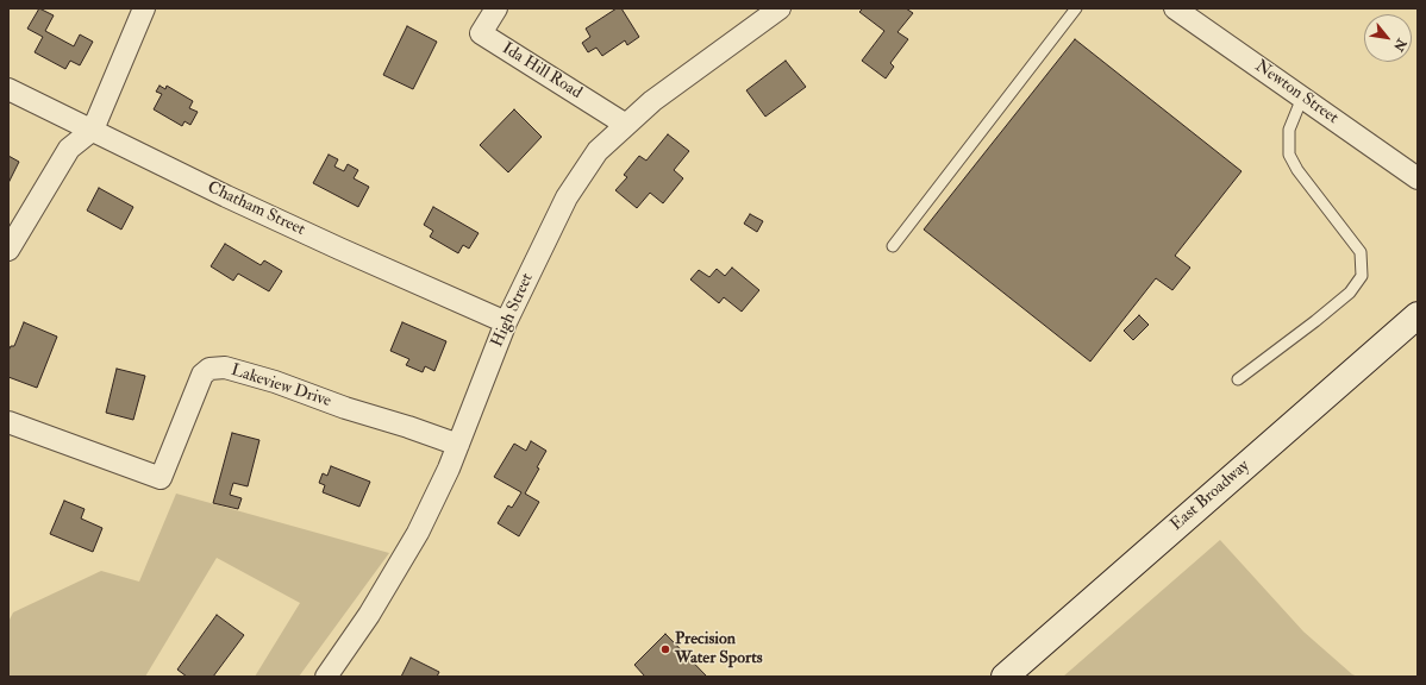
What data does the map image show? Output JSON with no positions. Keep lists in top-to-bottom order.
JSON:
{
  "streets": {
    "main road": ["East Broadway"],
    "street": [
      "Ida Hill Road",
      "Newton Street",
      "Chatham Street",
      "High Street",
      "Lakeview Drive"
    ]
  },
  "crossings": [
    ["Ida Hill Road", "High Street"],
    ["Chatham Street", "High Street"],
    ["High Street", "Lakeview Drive"]
  ],
  "places": ["Precision Water Sports"],
  "north": "bottom right"
}
